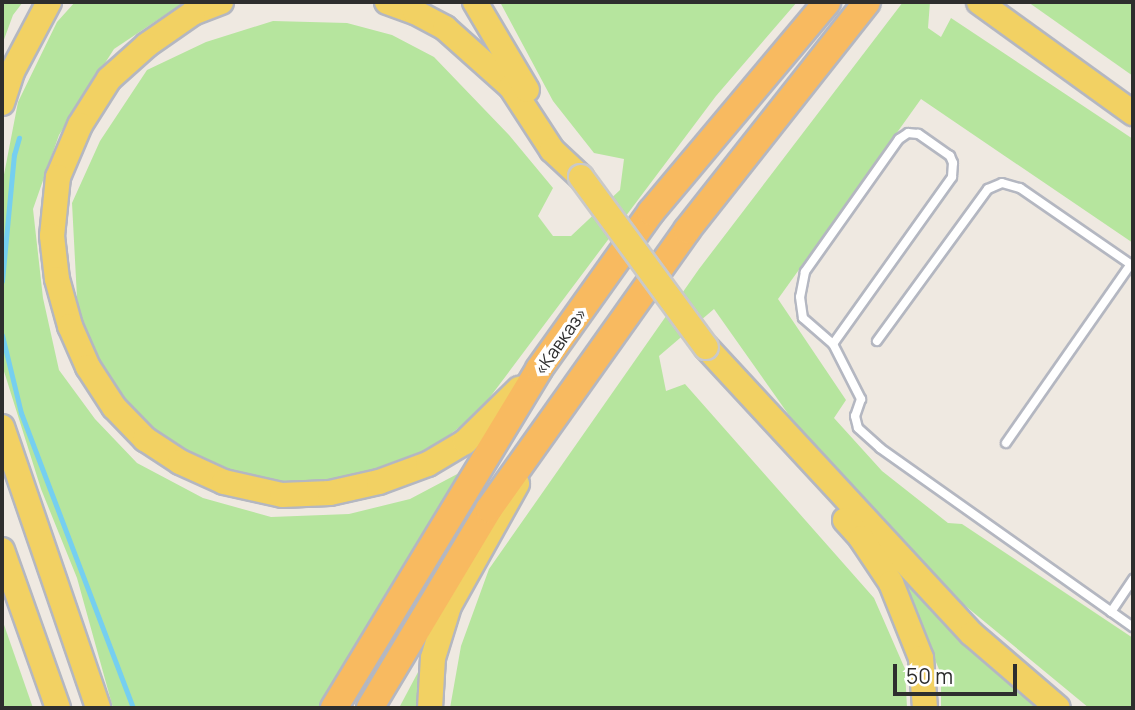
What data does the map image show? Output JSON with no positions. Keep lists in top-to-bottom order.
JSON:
{
  "streets": {
    "highway": ["«Кавказ»"]
  },
  "scale_bar": "50 m"
}
